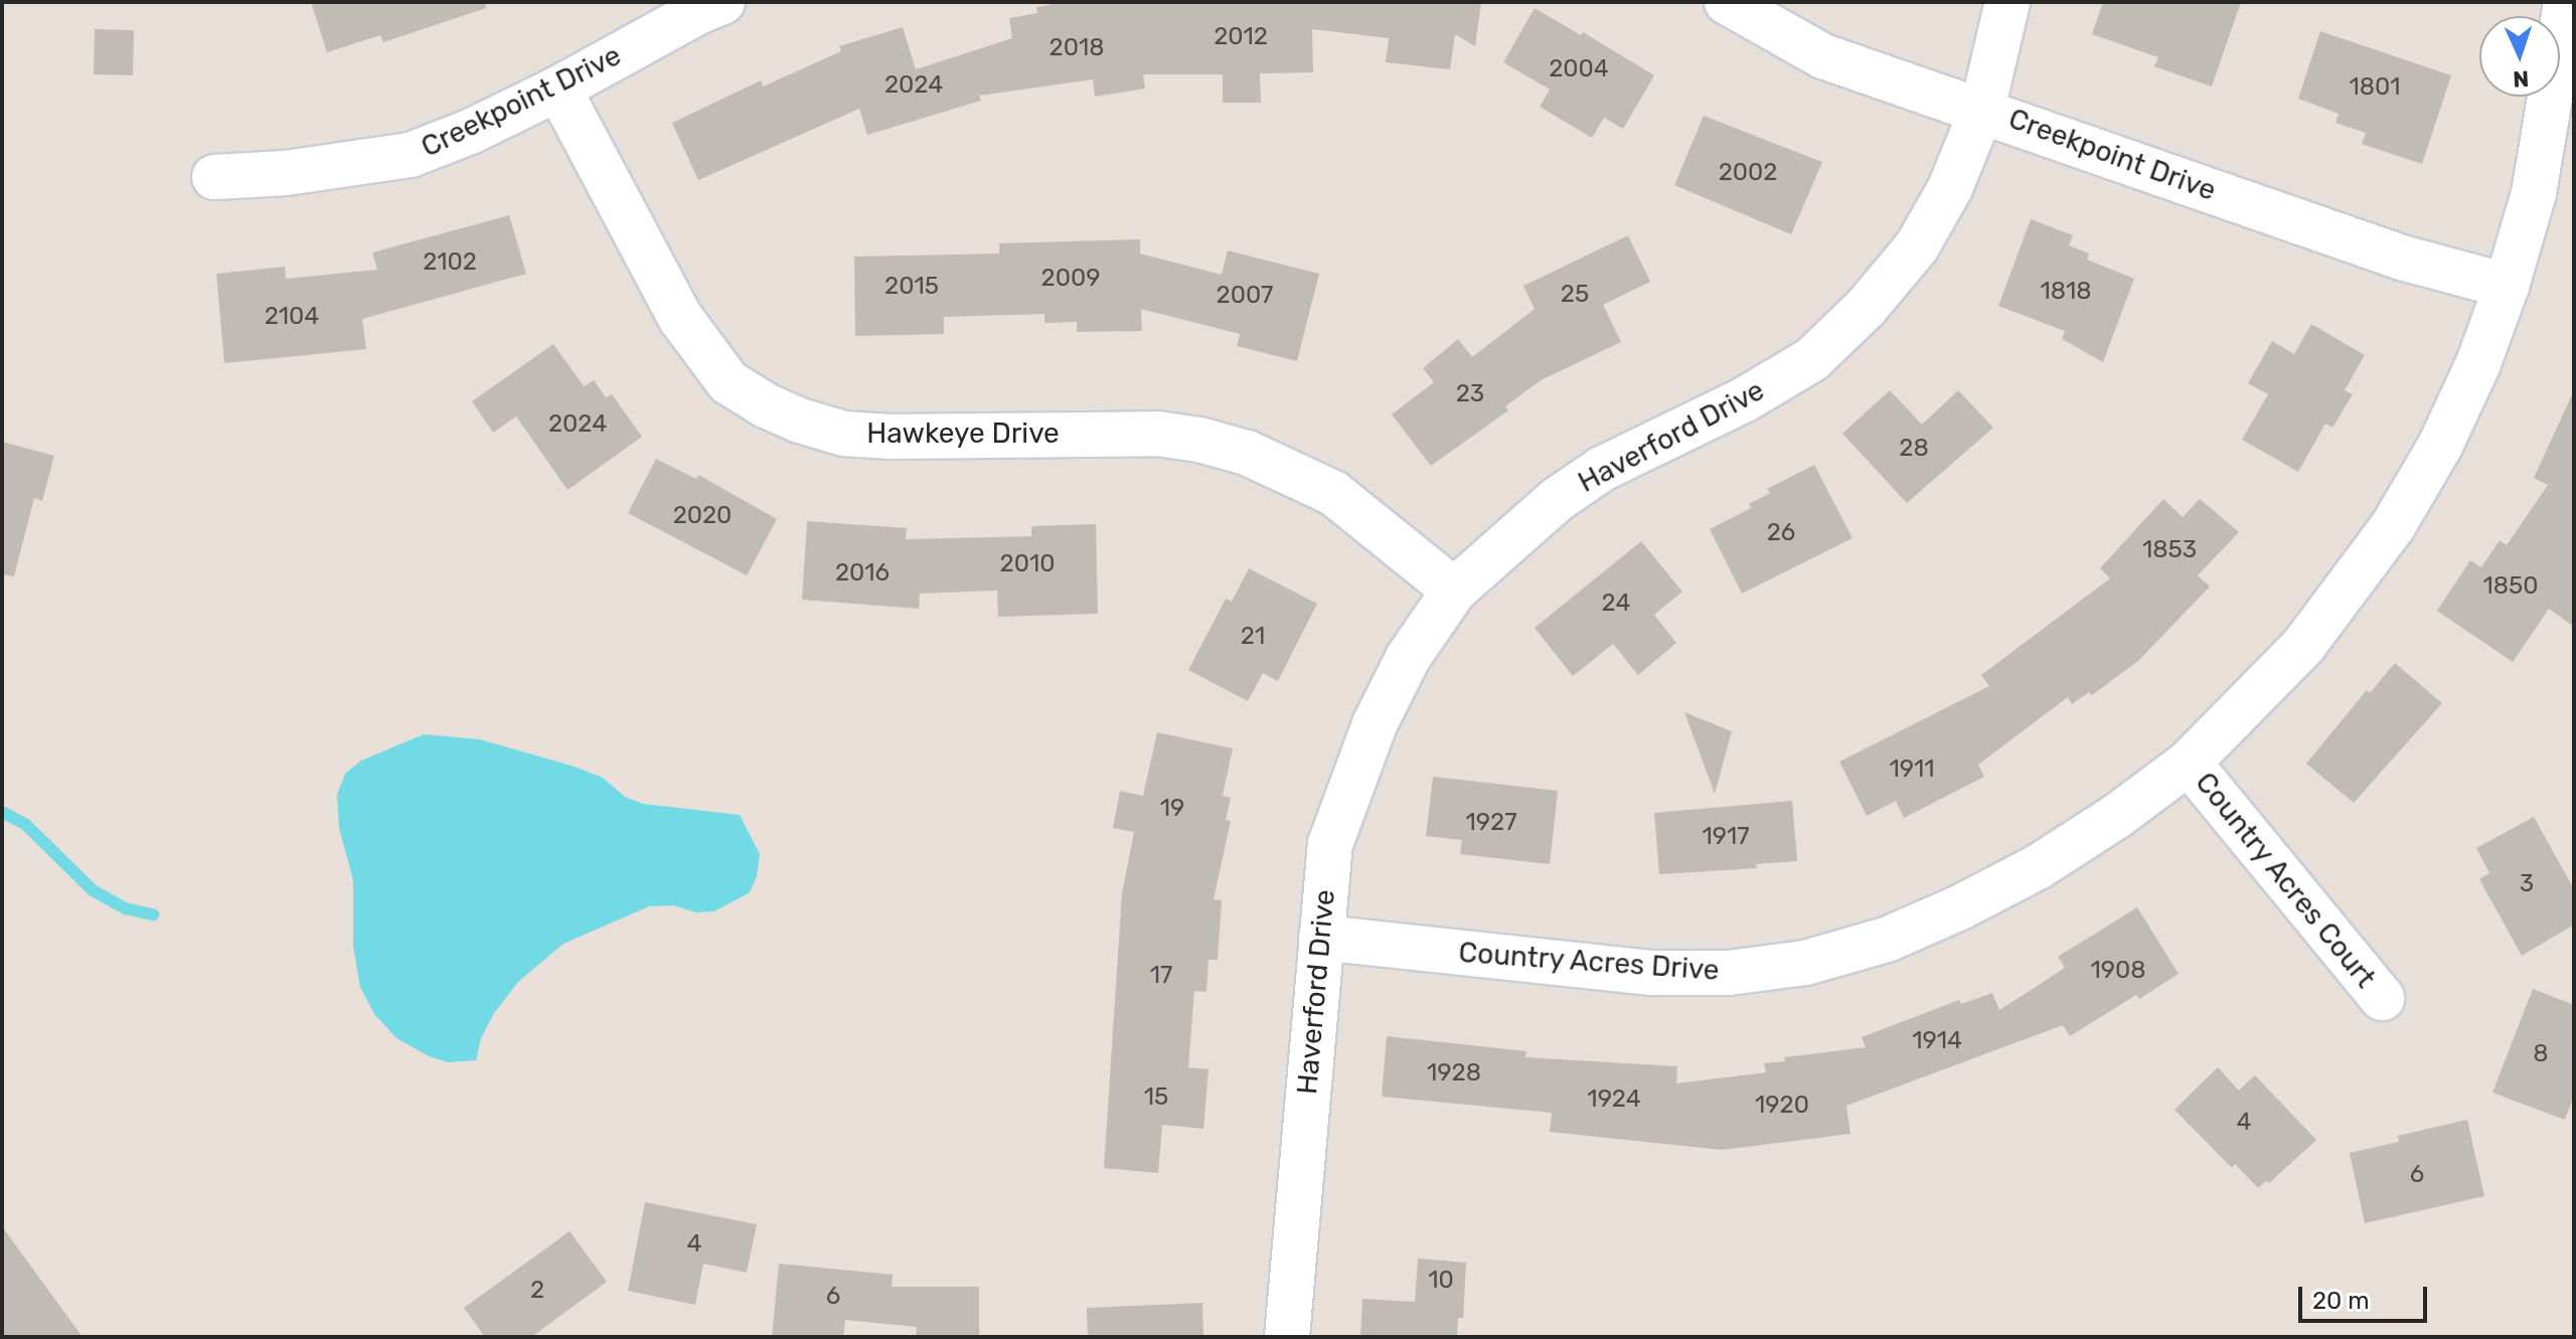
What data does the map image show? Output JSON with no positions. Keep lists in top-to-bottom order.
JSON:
{
  "streets": {
    "street": [
      "Creekpoint Drive",
      "Hawkeye Drive",
      "Haverford Drive",
      "Country Acres Court",
      "Country Acres Drive"
    ]
  },
  "crossings": [
    ["Creekpoint Drive", "Hawkeye Drive"],
    ["Creekpoint Drive", "Haverford Drive"],
    ["Creekpoint Drive", "Country Acres Drive"],
    ["Hawkeye Drive", "Haverford Drive"],
    ["Haverford Drive", "Country Acres Drive"],
    ["Country Acres Court", "Country Acres Drive"]
  ],
  "house_numbers": [
    "2012",
    "2018",
    "2004",
    "2024",
    "1801",
    "2002",
    "2102",
    "2009",
    "2015",
    "1818",
    "25",
    "2007",
    "2104",
    "23",
    "2024",
    "28",
    "2020",
    "26",
    "1853",
    "2010",
    "2016",
    "1850",
    "24",
    "21",
    "1911",
    "19",
    "1927",
    "1917",
    "3",
    "1908",
    "17",
    "1914",
    "8",
    "1928",
    "15",
    "1924",
    "1920",
    "4",
    "6",
    "4",
    "10",
    "2",
    "6"
  ],
  "scale_bar": "20 m",
  "north": "bottom"
}
